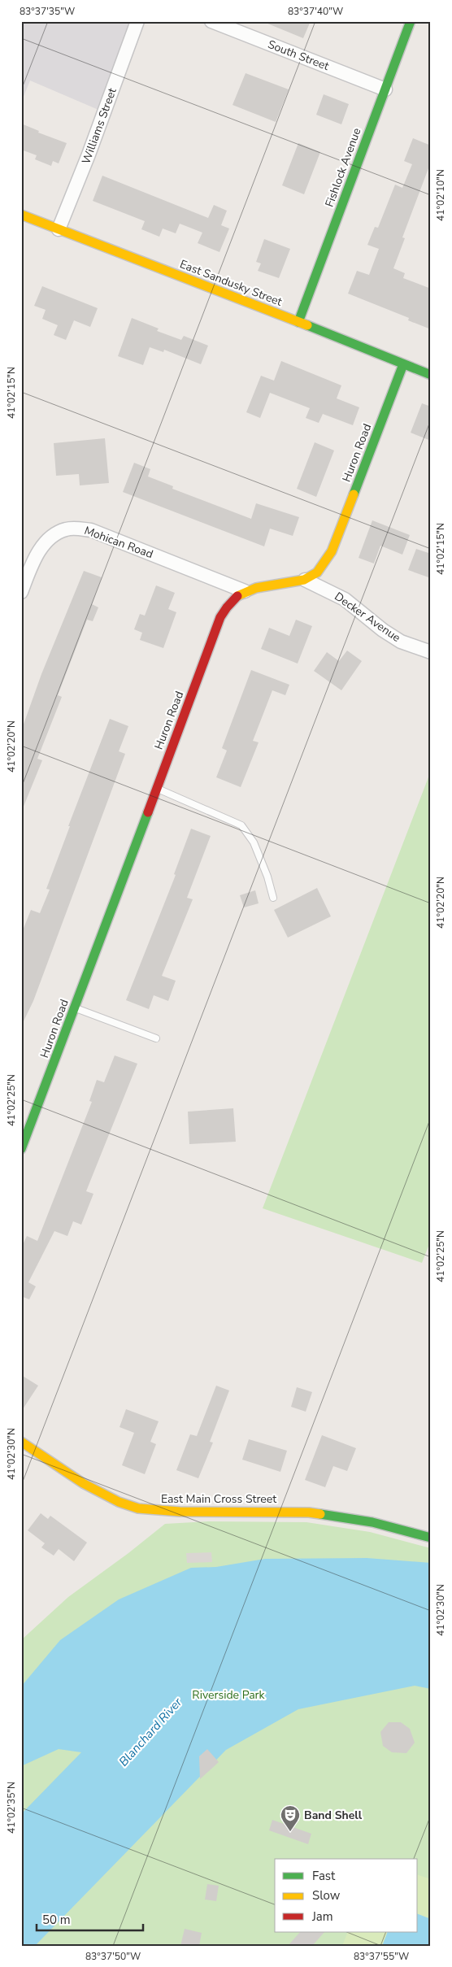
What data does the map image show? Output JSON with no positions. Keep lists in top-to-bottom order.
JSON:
{
  "streets": {
    "street": [
      "South Street",
      "Williams Street",
      "Fishlock Avenue",
      "East Sandusky Street",
      "Huron Road",
      "Mohican Road",
      "Decker Avenue",
      "East Main Cross Street"
    ]
  },
  "crossings": [
    ["South Street", "Fishlock Avenue"],
    ["Williams Street", "East Sandusky Street"],
    ["Fishlock Avenue", "East Sandusky Street"],
    ["East Sandusky Street", "Huron Road"],
    ["Huron Road", "Mohican Road"],
    ["Huron Road", "Decker Avenue"]
  ],
  "water": ["Blanchard River"],
  "parks": ["Riverside Park"],
  "places": {
    "theatre": ["Band Shell"]
  },
  "legend": ["Fast", "Slow", "Jam"],
  "scale_bar": "50 m",
  "coordinates": [
    "83°37'35\"W",
    "83°37'40\"W",
    "41°02'10\"N",
    "41°02'15\"N",
    "41°02'20\"N",
    "41°02'25\"N",
    "41°02'30\"N",
    "41°02'35\"N",
    "83°37'50\"W",
    "83°37'55\"W"
  ]
}
